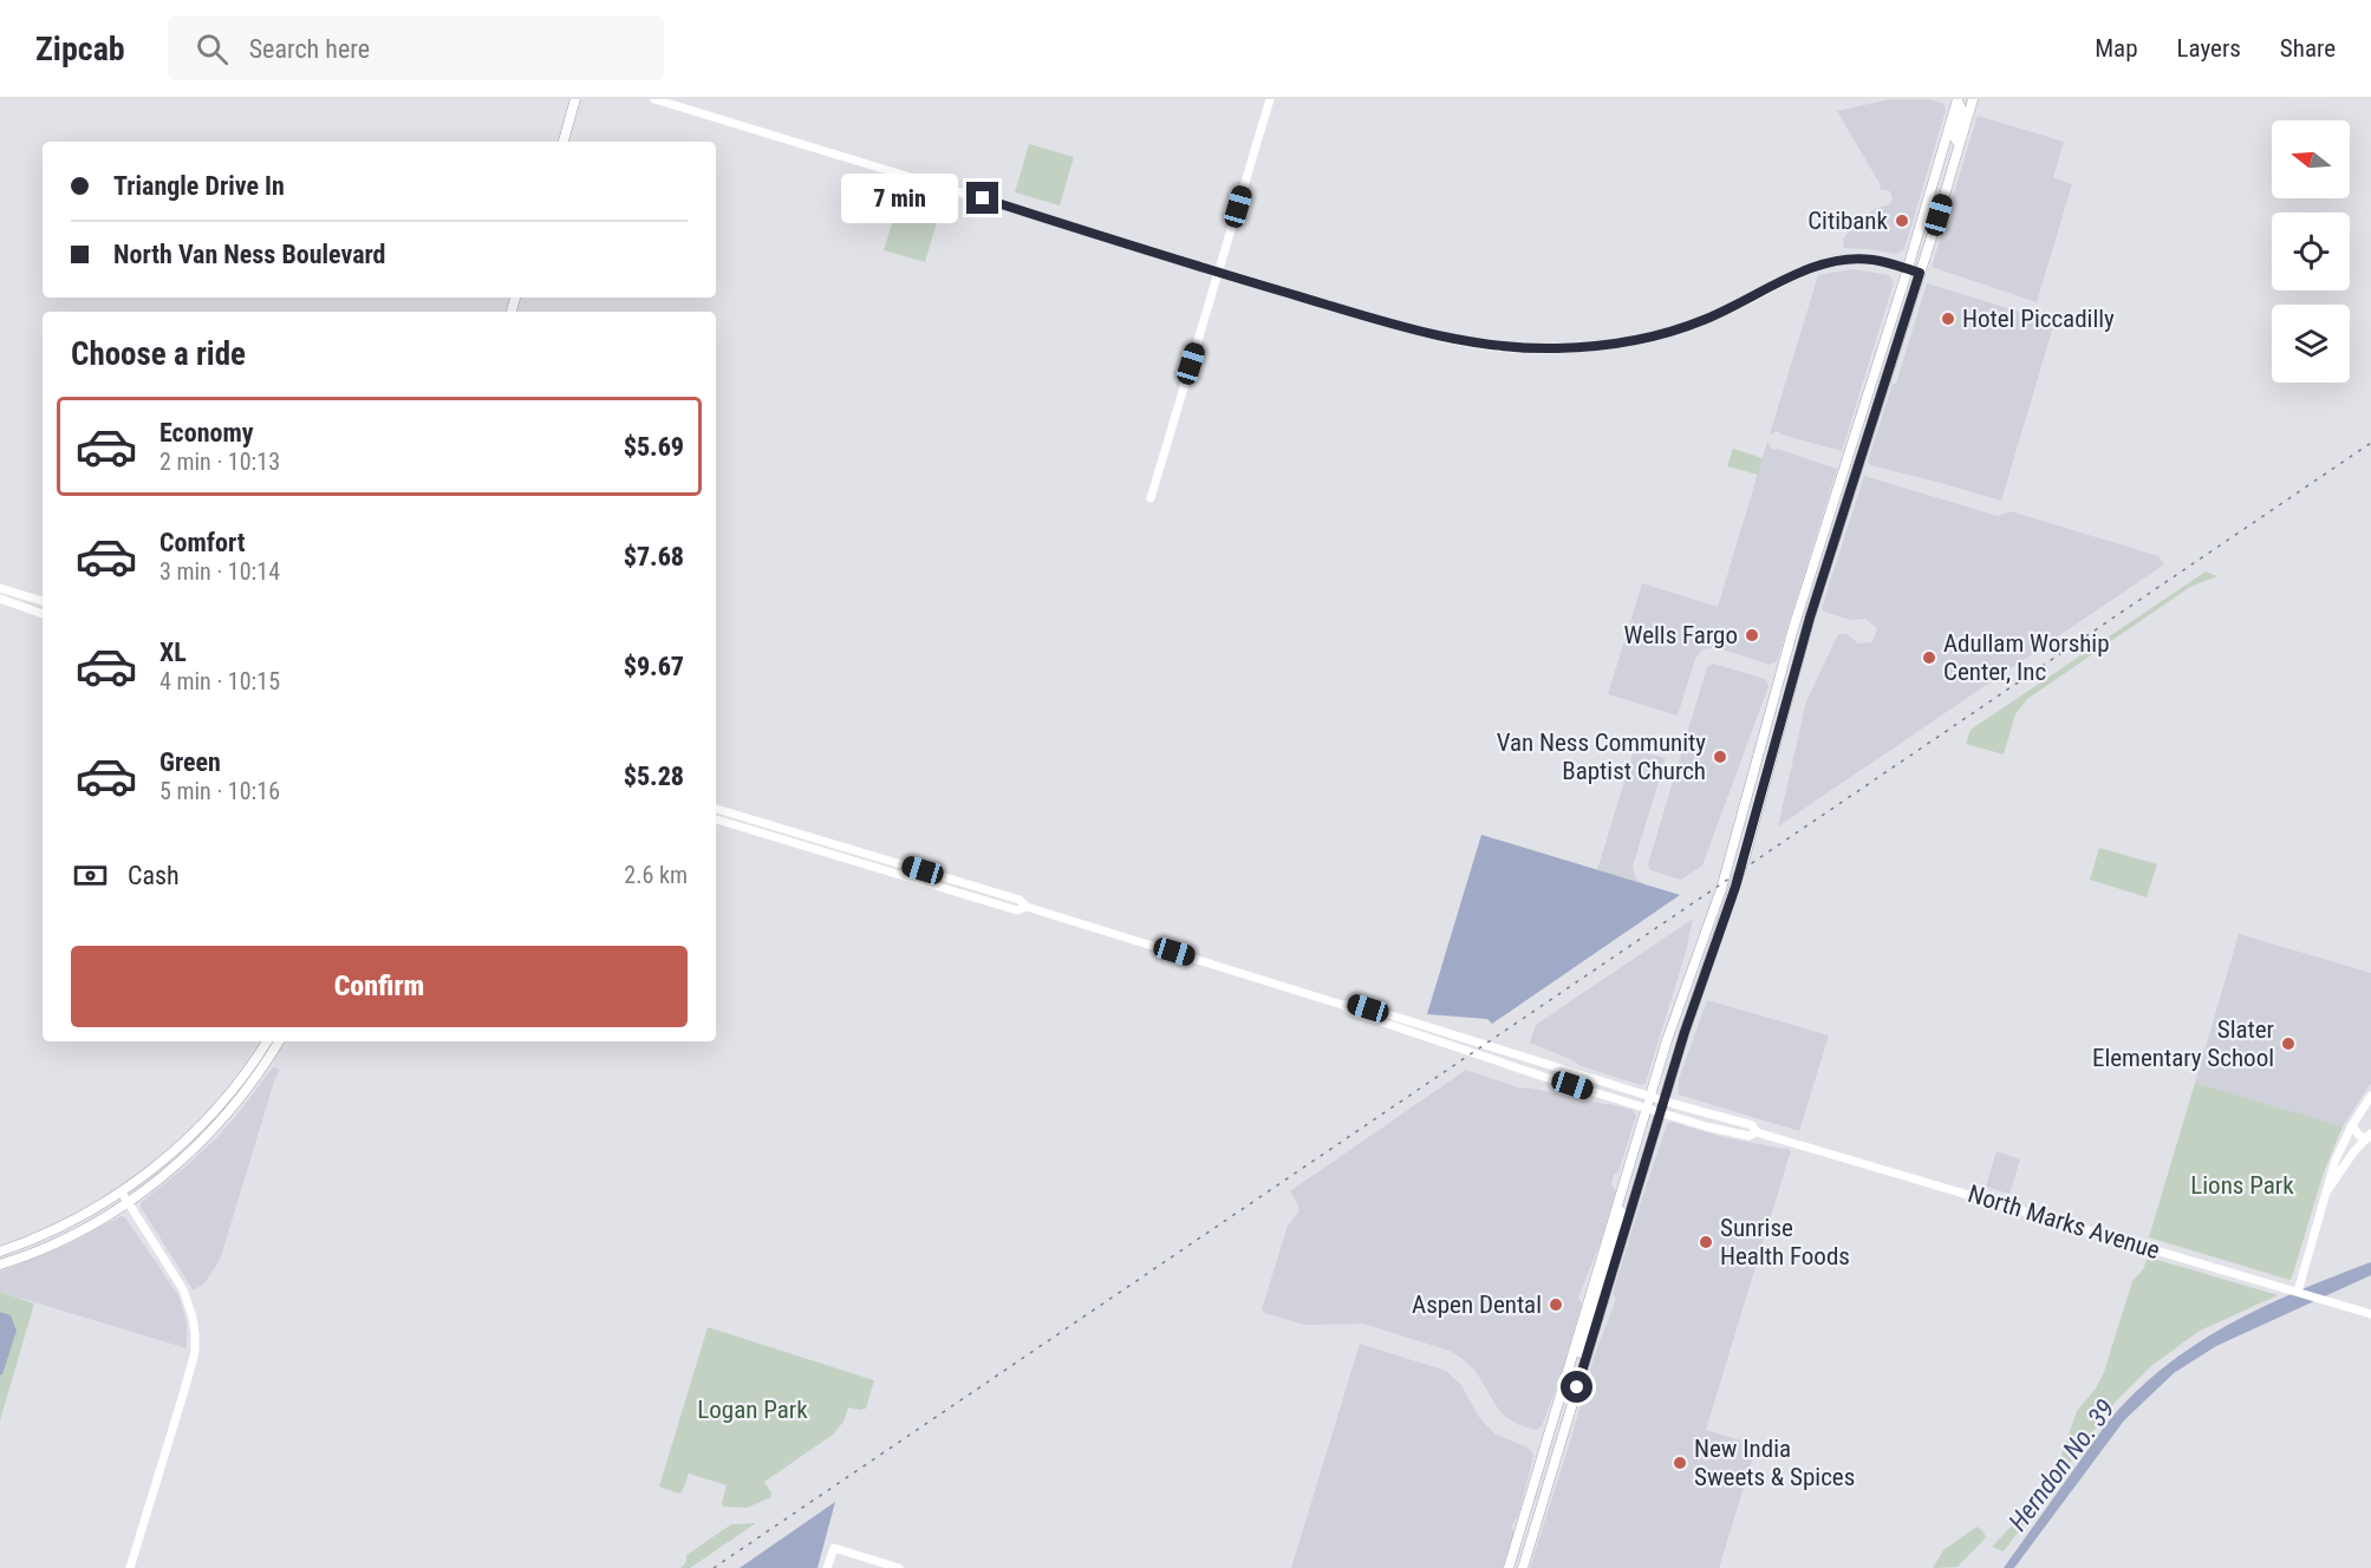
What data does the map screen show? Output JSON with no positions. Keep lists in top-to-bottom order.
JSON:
{
  "streets": {
    "main road": ["North Marks Avenue"]
  },
  "water": ["Herndon No. 39"],
  "parks": ["Lions Park", "Logan Park"],
  "places": [
    "Citibank",
    "Hotel Piccadilly",
    "Wells Fargo",
    "Adullam Worship Center, Inc",
    "Van Ness Community Baptist Church",
    "Slater Elementary School",
    "Sunrise Health Foods",
    "Aspen Dental",
    "New India Sweets & Spices"
  ],
  "north": "left",
  "page": {
    "header": "Zipcab",
    "search": "Search here",
    "nav": ["Map", "Layers", "Share"],
    "banner": ["Triangle Drive In", "North Van Ness Boulevard"],
    "bubble": "7 min",
    "heading": "Choose a ride",
    "list": [
      {
        "name": "Economy",
        "note": "2 min · 10:13",
        "value": "$5.69"
      },
      {
        "name": "Comfort",
        "note": "3 min · 10:14",
        "value": "$7.68"
      },
      {
        "name": "XL",
        "note": "4 min · 10:15",
        "value": "$9.67"
      },
      {
        "name": "Green",
        "note": "5 min · 10:16",
        "value": "$5.28"
      }
    ],
    "pay": ["Cash", "2.6 km"],
    "buttons": "Confirm"
  }
}
